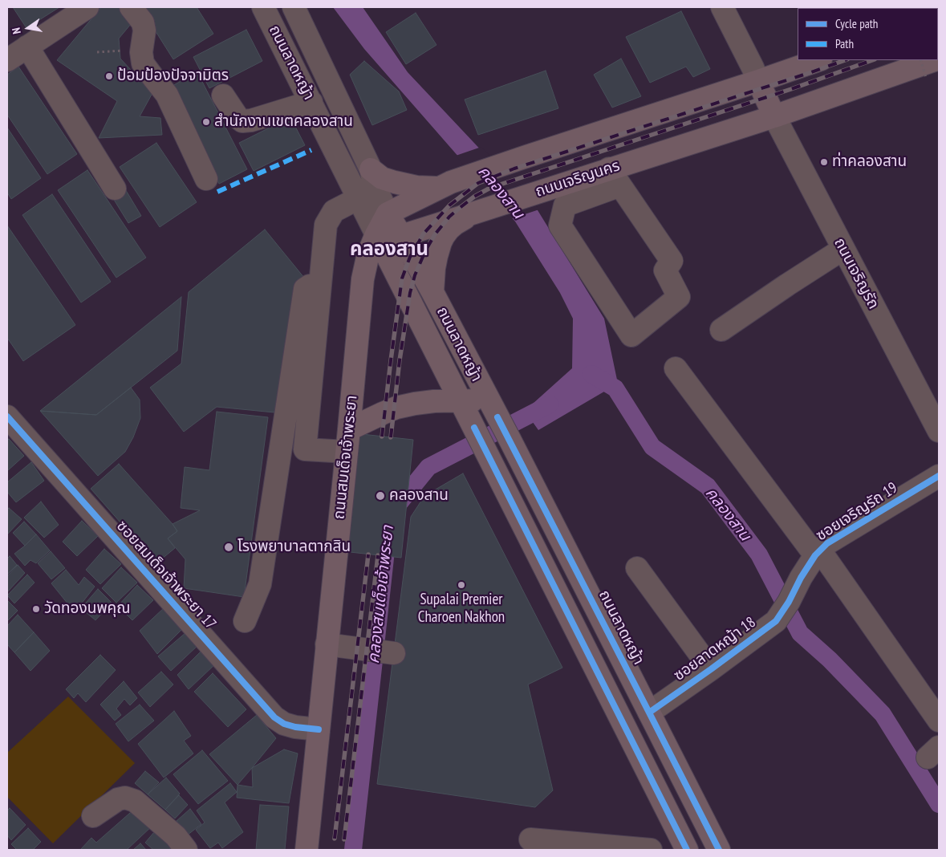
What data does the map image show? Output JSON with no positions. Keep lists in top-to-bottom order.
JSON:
{
  "streets": {
    "main road": ["ถนนลาดหญ้า", "ถนนเจริญนคร", "ถนนสมเด็จเจ้าพระยา"],
    "street": [
      "ถนนเจริญรัถ",
      "ซอยเจริญรัถ 19",
      "ซอยสมเด็จเจ้าพระยา 17",
      "ซอยลาดหญ้า 18"
    ]
  },
  "crossings": [
    ["ถนนลาดหญ้า", "ถนนเจริญนคร"],
    ["ถนนลาดหญ้า", "ถนนสมเด็จเจ้าพระยา"],
    ["ถนนลาดหญ้า", "ซอยลาดหญ้า 18"],
    ["ถนนเจริญนคร", "ถนนเจริญรัถ"],
    ["ถนนเจริญนคร", "ถนนสมเด็จเจ้าพระยา"],
    ["ถนนสมเด็จเจ้าพระยา", "ซอยสมเด็จเจ้าพระยา 17"],
    ["ซอยเจริญรัถ 19", "ซอยลาดหญ้า 18"]
  ],
  "districts": ["คลองสาน"],
  "water": ["คลองสาน", "คลองสมเด็จเจ้าพระยา"],
  "places": [
    "ป้อมป้องปัจจามิตร",
    "สำนักงานเขตคลองสาน",
    "ท่าคลองสาน",
    "คลองสาน",
    "โรงพยาบาลตากสิน",
    "Supalai Premier Charoen Nakhon",
    "วัดทองนพคุณ"
  ],
  "legend": ["Cycle path", "Path"],
  "north": "left"
}
